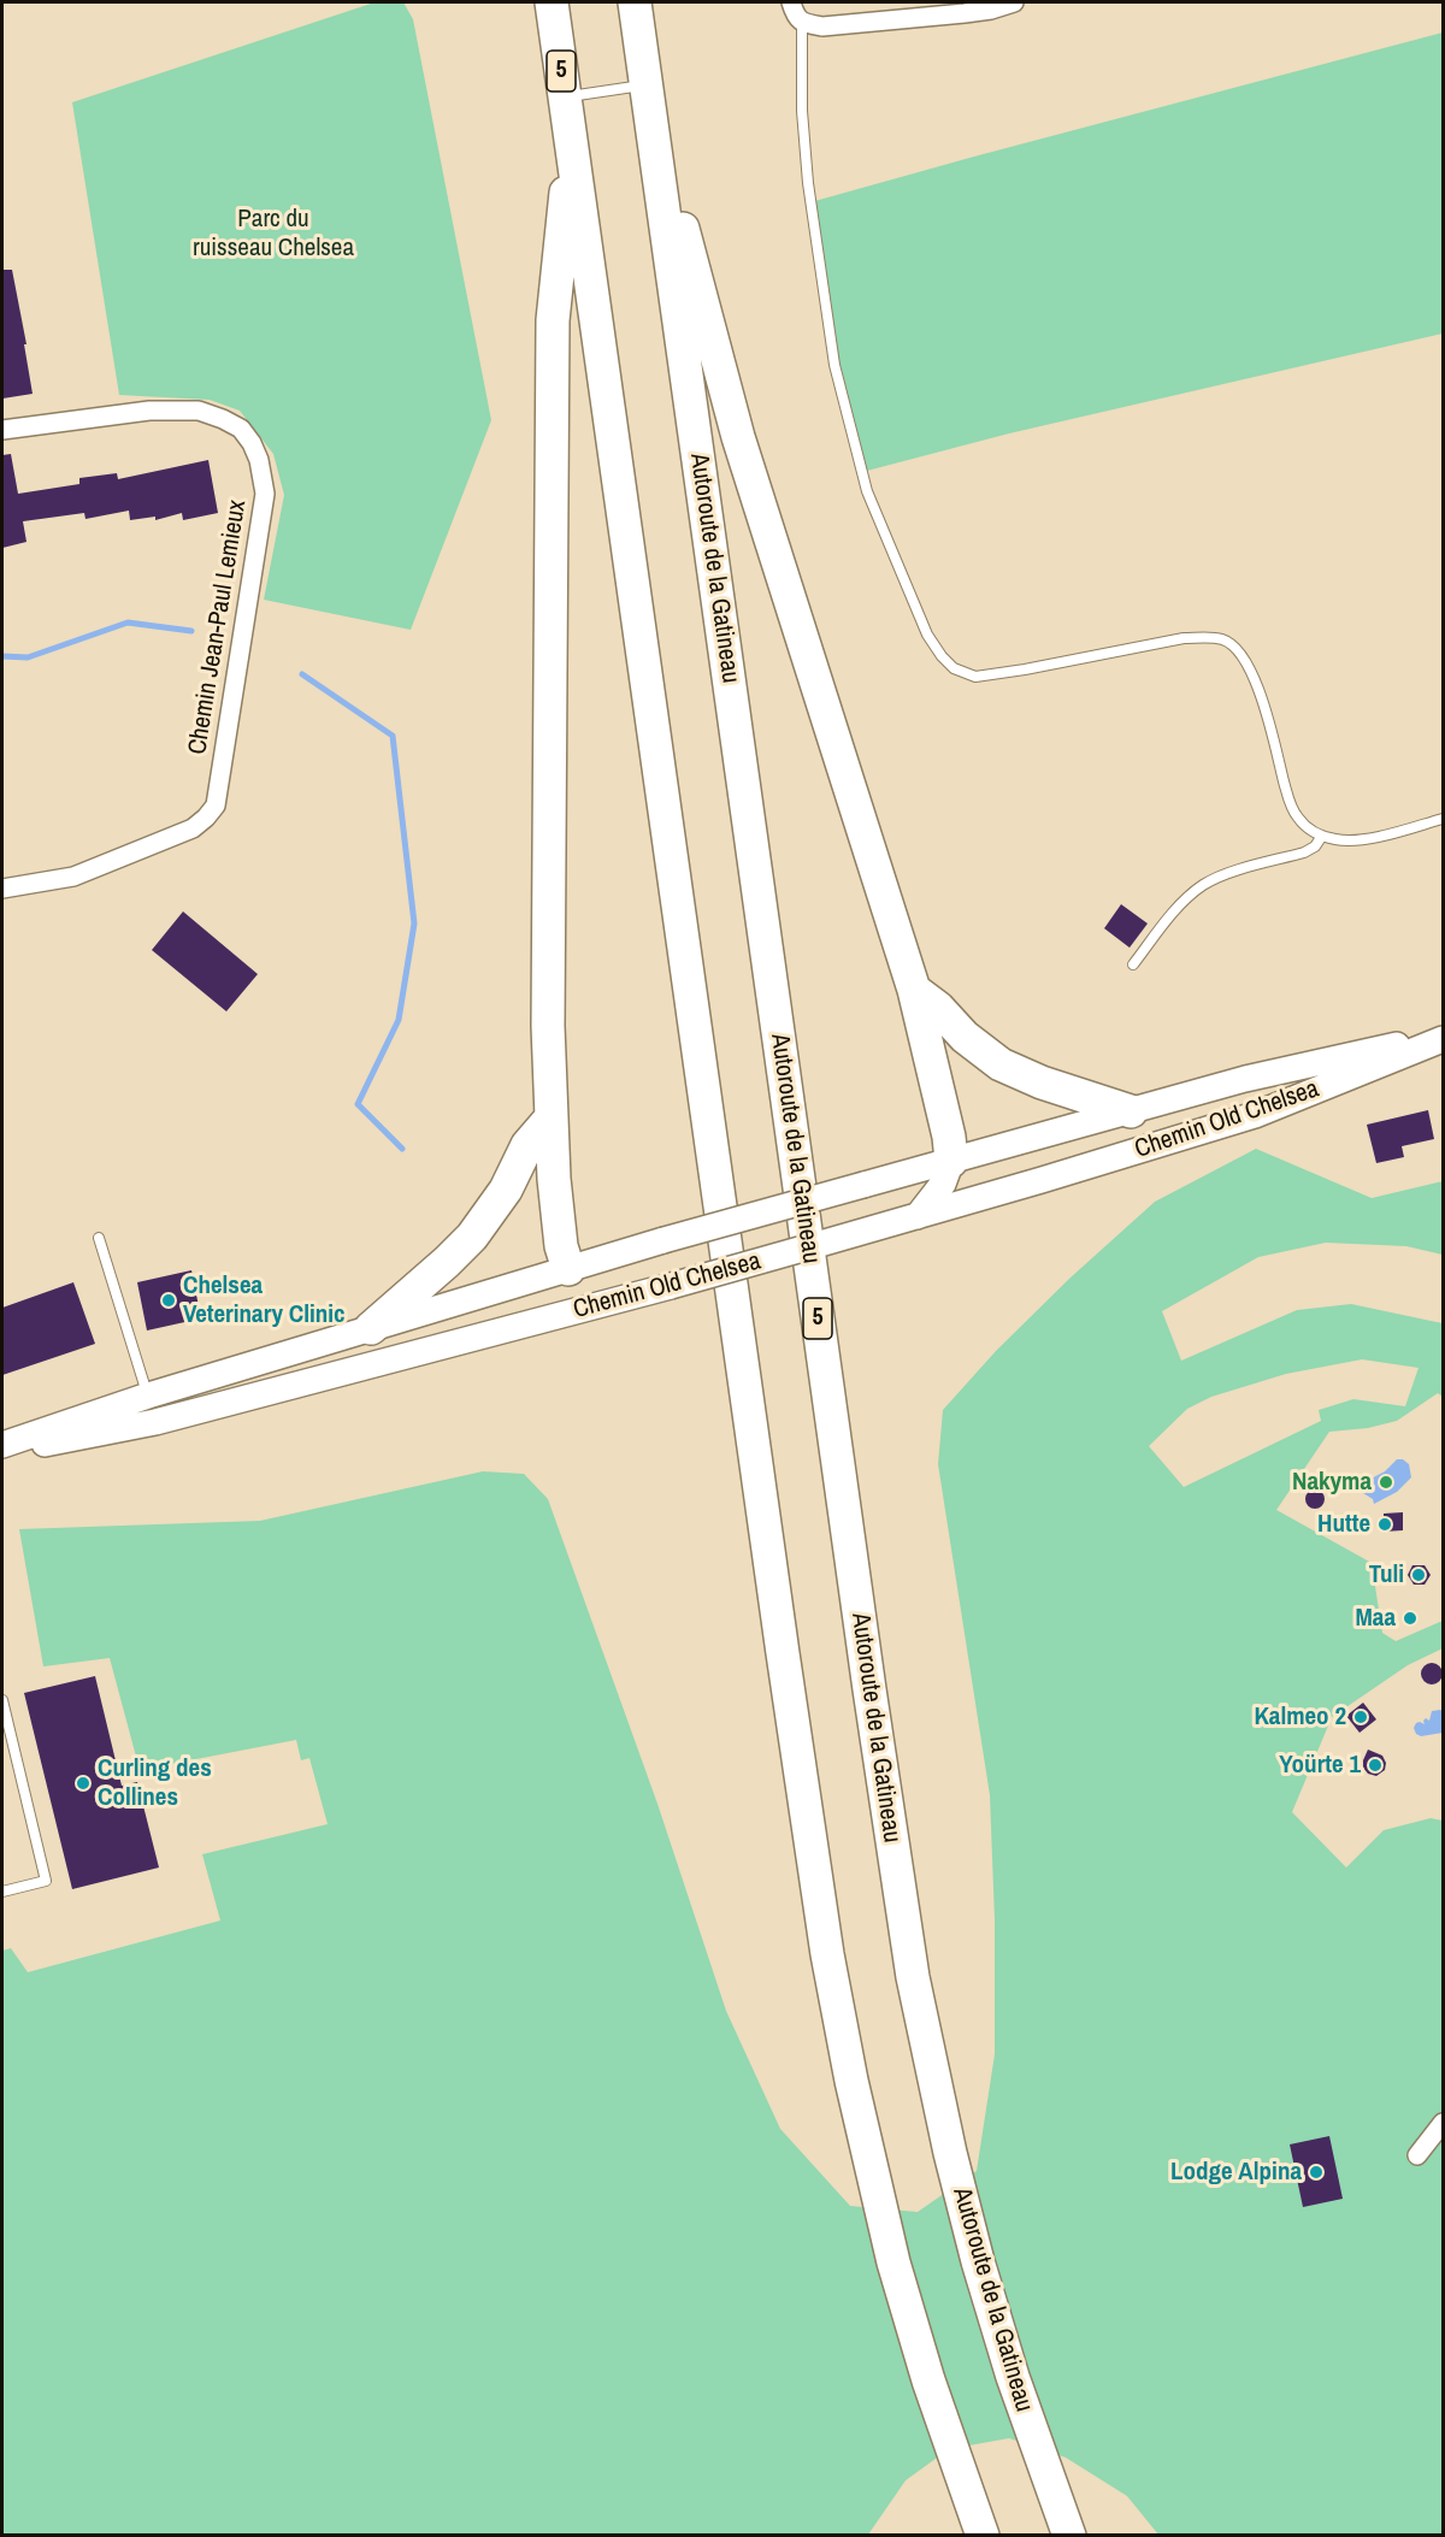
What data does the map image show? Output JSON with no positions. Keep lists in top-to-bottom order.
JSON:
{
  "streets": {
    "highway": ["5", "Autoroute de la Gatineau"],
    "street": ["Chemin Jean-Paul Lemieux", "Chemin Old Chelsea"]
  },
  "parks": ["Parc du ruisseau Chelsea"],
  "places": [
    "Chelsea Veterinary Clinic",
    "Nakyma",
    "Hutte",
    "Tuli",
    "Maa",
    "Kalmeo 2",
    "Yoürte 1",
    "Curling des Collines",
    "Lodge Alpina"
  ]
}
